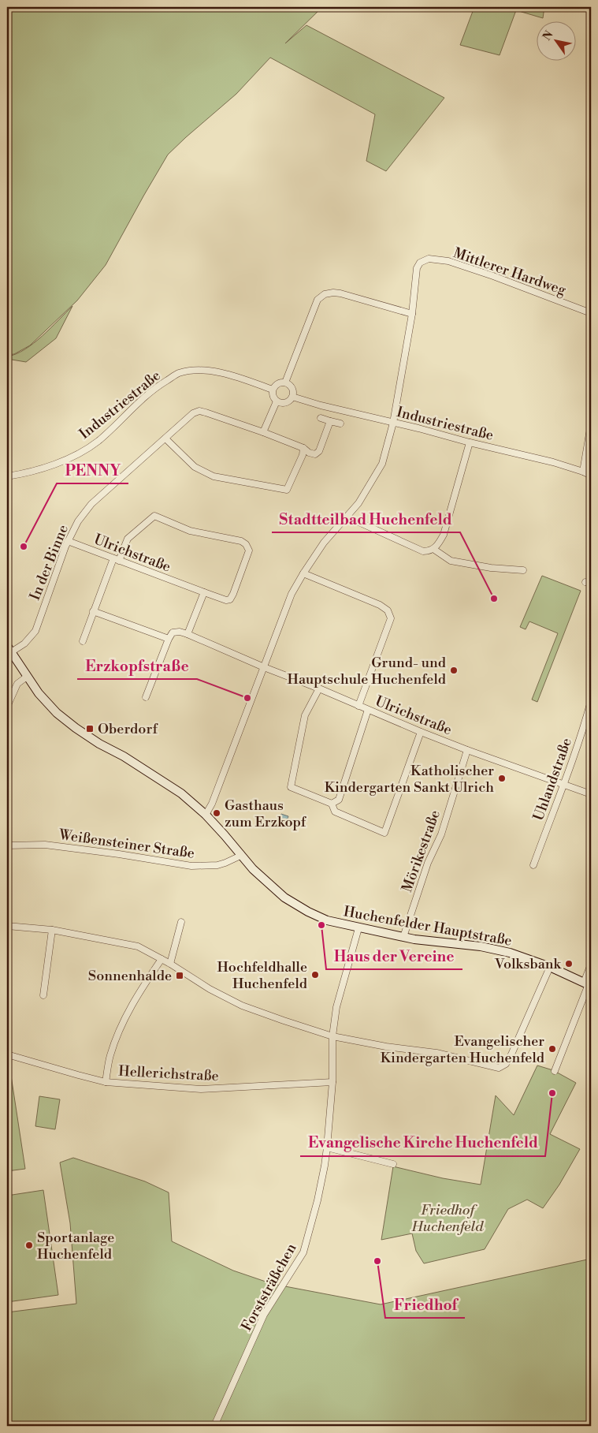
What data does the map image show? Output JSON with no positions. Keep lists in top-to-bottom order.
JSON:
{
  "streets": {
    "main road": ["Huchenfelder Hauptstraße"],
    "street": [
      "Mittlerer Hardweg",
      "Industriestraße",
      "Ulrichstraße",
      "In der Binne",
      "Uhlandstraße",
      "Weißensteiner Straße",
      "Mörikestraße",
      "Hellerichstraße",
      "Forststräßchen"
    ]
  },
  "crossings": [
    ["Ulrichstraße", "In der Binne"],
    ["Ulrichstraße", "Uhlandstraße"],
    ["Ulrichstraße", "Mörikestraße"],
    ["In der Binne", "Huchenfelder Hauptstraße"],
    ["Weißensteiner Straße", "Huchenfelder Hauptstraße"],
    ["Mörikestraße", "Huchenfelder Hauptstraße"],
    ["Huchenfelder Hauptstraße", "Forststräßchen"],
    ["Hellerichstraße", "Forststräßchen"]
  ],
  "parks": ["Friedhof Huchenfeld"],
  "places": {
    "other": [
      "PENNY",
      "Stadtteilbad Huchenfeld",
      "Grund- und Hauptschule Huchenfeld",
      "Erzkopfstraße",
      "Katholischer Kindergarten Sankt Ulrich",
      "Gasthaus zum Erzkopf",
      "Haus der Vereine",
      "Volksbank",
      "Hochfeldhalle Huchenfeld",
      "Evangelischer Kindergarten Huchenfeld",
      "Evangelische Kirche Huchenfeld",
      "Sportanlage Huchenfeld",
      "Friedhof"
    ],
    "transit": ["Oberdorf", "Sonnenhalde"]
  },
  "north": "top left"
}
